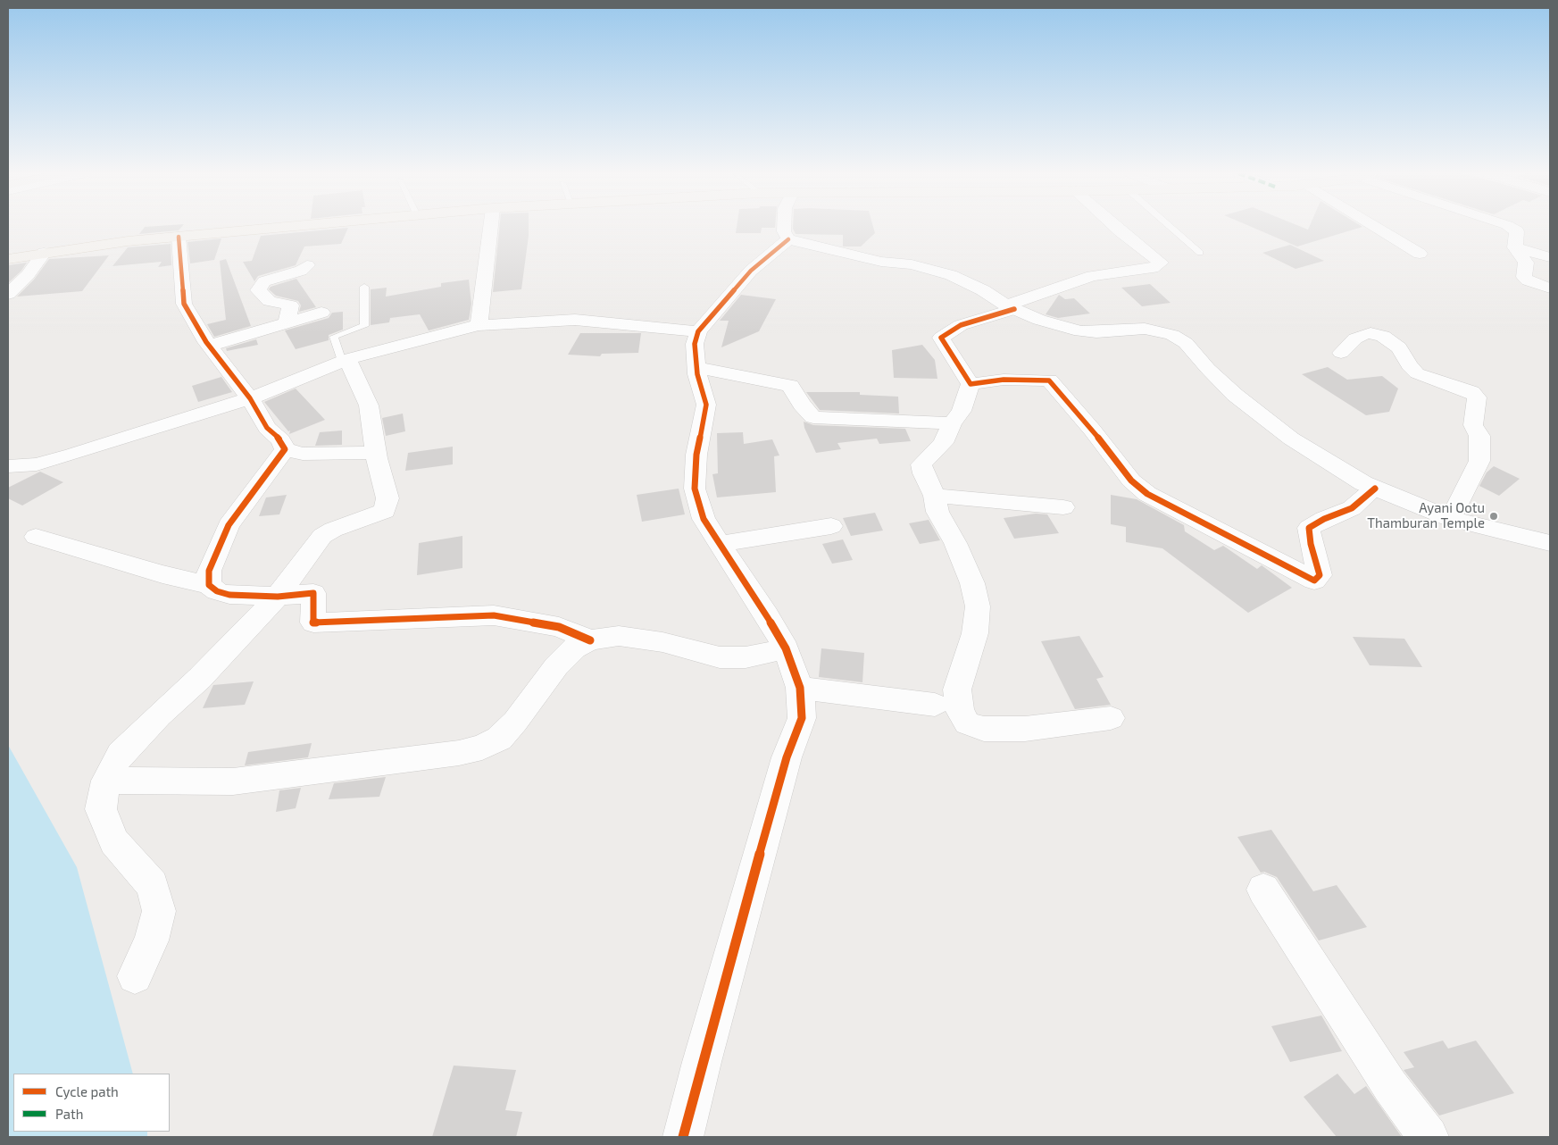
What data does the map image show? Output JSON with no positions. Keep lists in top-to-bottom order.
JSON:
{
  "places": ["Ayani Ootu Thamburan Temple"],
  "legend": ["Cycle path", "Path"]
}
